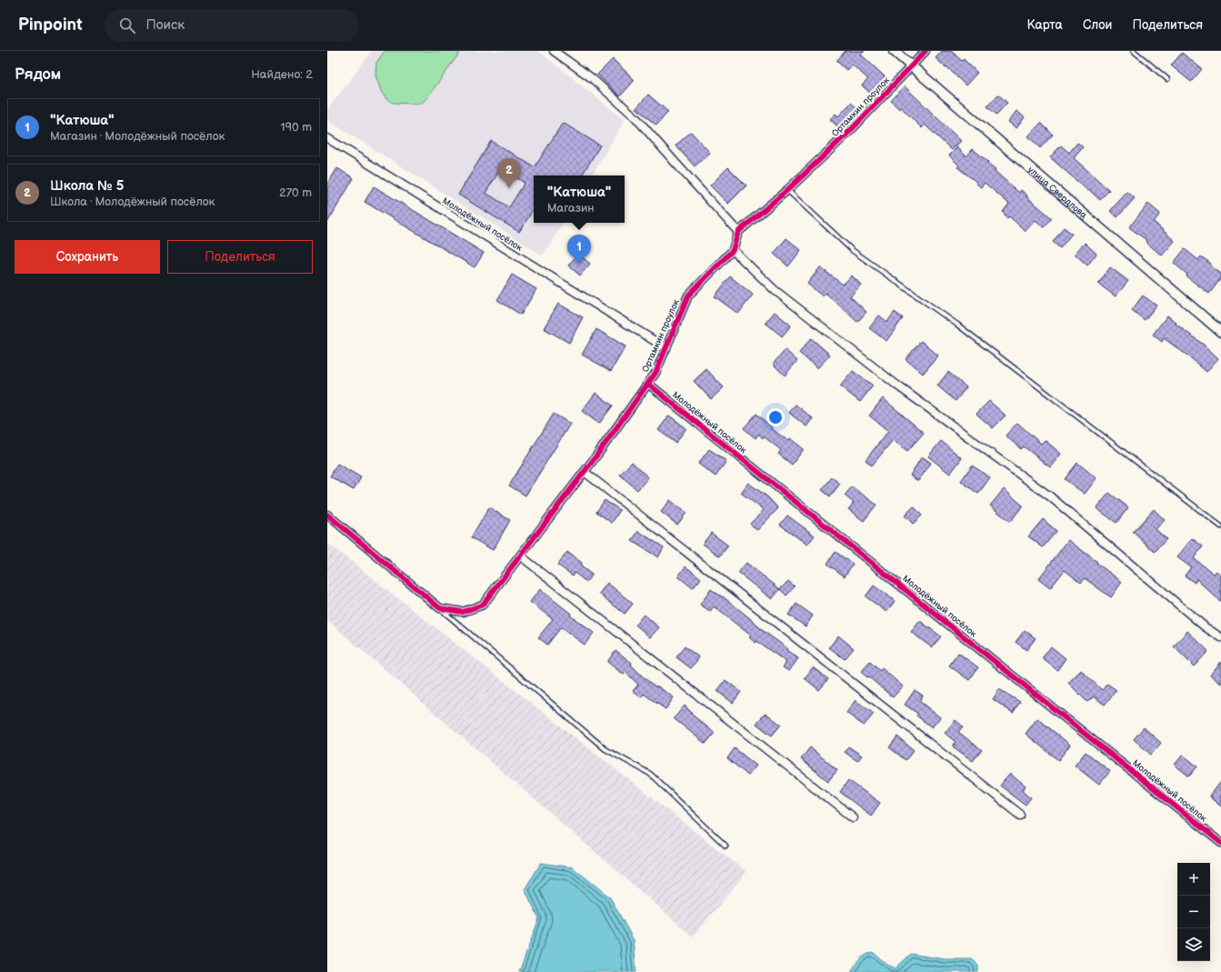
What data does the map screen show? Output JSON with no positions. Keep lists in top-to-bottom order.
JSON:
{
  "streets": {
    "street": ["Ортамкин проулок", "улица Свердлова", "Молодёжный посёлок"]
  },
  "crossings": [
    ["Ортамкин проулок", "улица Свердлова"],
    ["Ортамкин проулок", "Молодёжный посёлок"]
  ],
  "page": {
    "header": "Pinpoint",
    "search": "Поиск",
    "nav": ["Карта", "Слои", "Поделиться"],
    "heading": ["Рядом", "Найдено: 2"],
    "list": [
      {
        "mark": "1",
        "name": "\"Катюша\"",
        "note": "Магазин · Молодёжный посёлок",
        "value": "190 m"
      },
      {
        "mark": "2",
        "name": "Школа № 5",
        "note": "Школа · Молодёжный посёлок",
        "value": "270 m"
      }
    ],
    "pins": ["2", "1"],
    "popup": ["\"Катюша\"", "Магазин"],
    "buttons": ["Сохранить", "Поделиться"],
    "map_buttons": ["+", "−"]
  }
}
